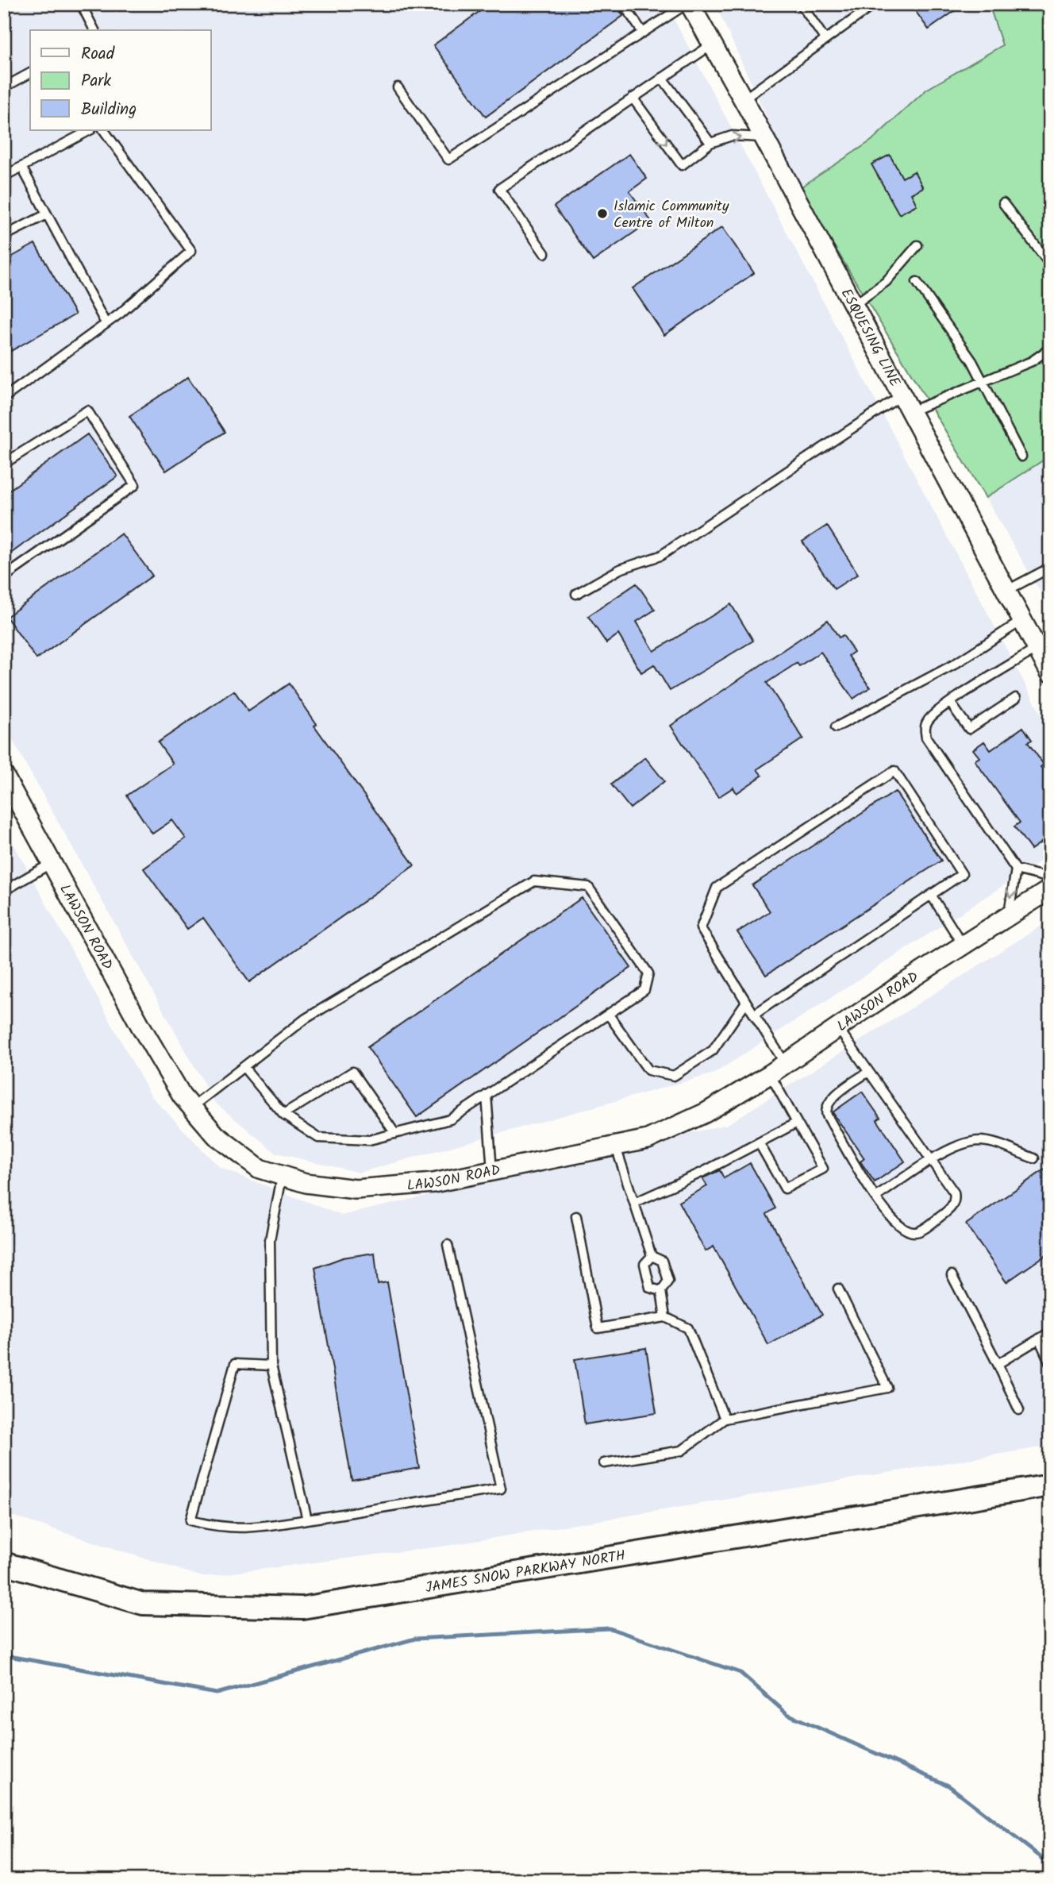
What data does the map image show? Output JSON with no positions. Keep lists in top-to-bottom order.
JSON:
{
  "streets": {
    "main road": ["JAMES SNOW PARKWAY NORTH"],
    "street": ["ESQUESING LINE", "LAWSON ROAD"]
  },
  "places": ["Islamic Community Centre of Milton"],
  "legend": ["Road", "Park", "Building"]
}
